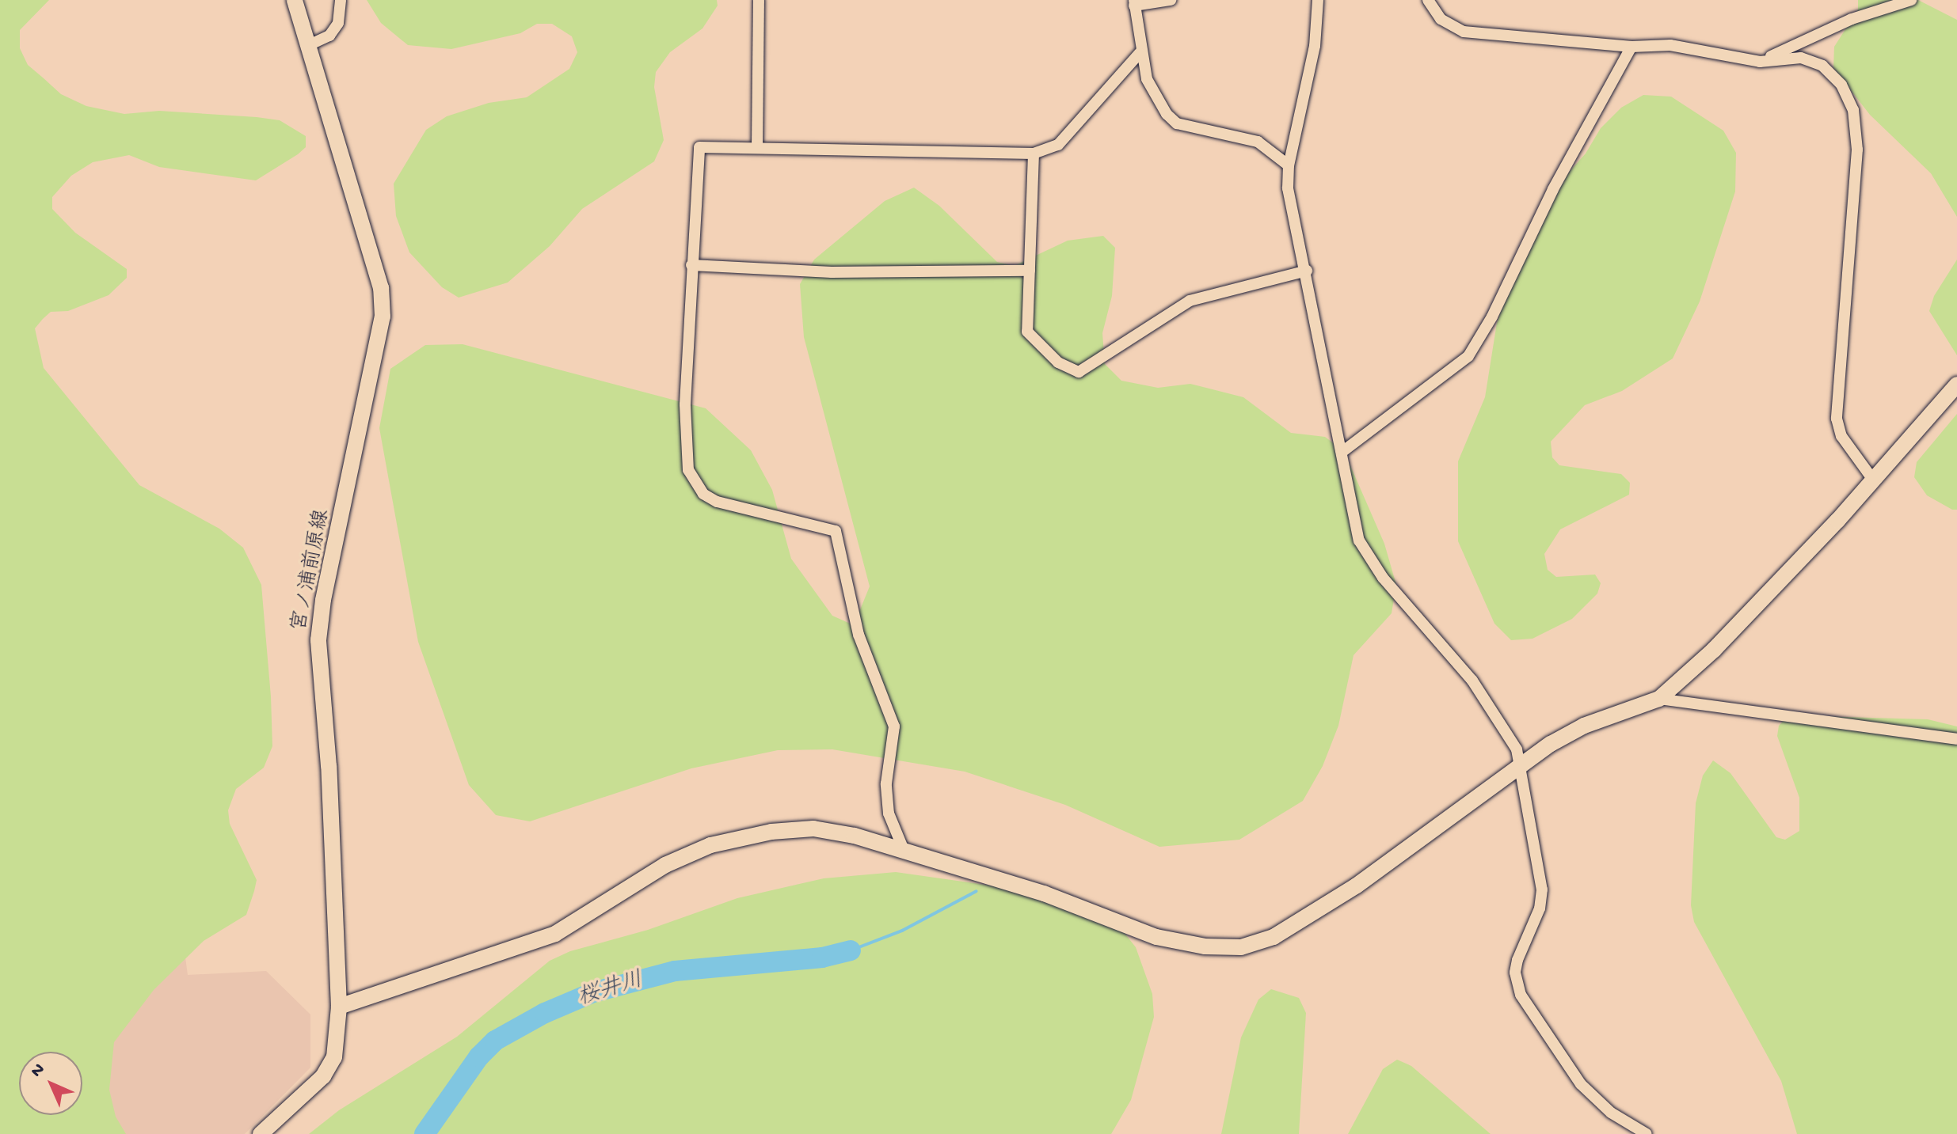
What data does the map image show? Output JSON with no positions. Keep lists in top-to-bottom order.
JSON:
{
  "streets": {
    "street": ["宮ノ浦前原線"]
  },
  "water": ["桜井川"],
  "north": "top left"
}
